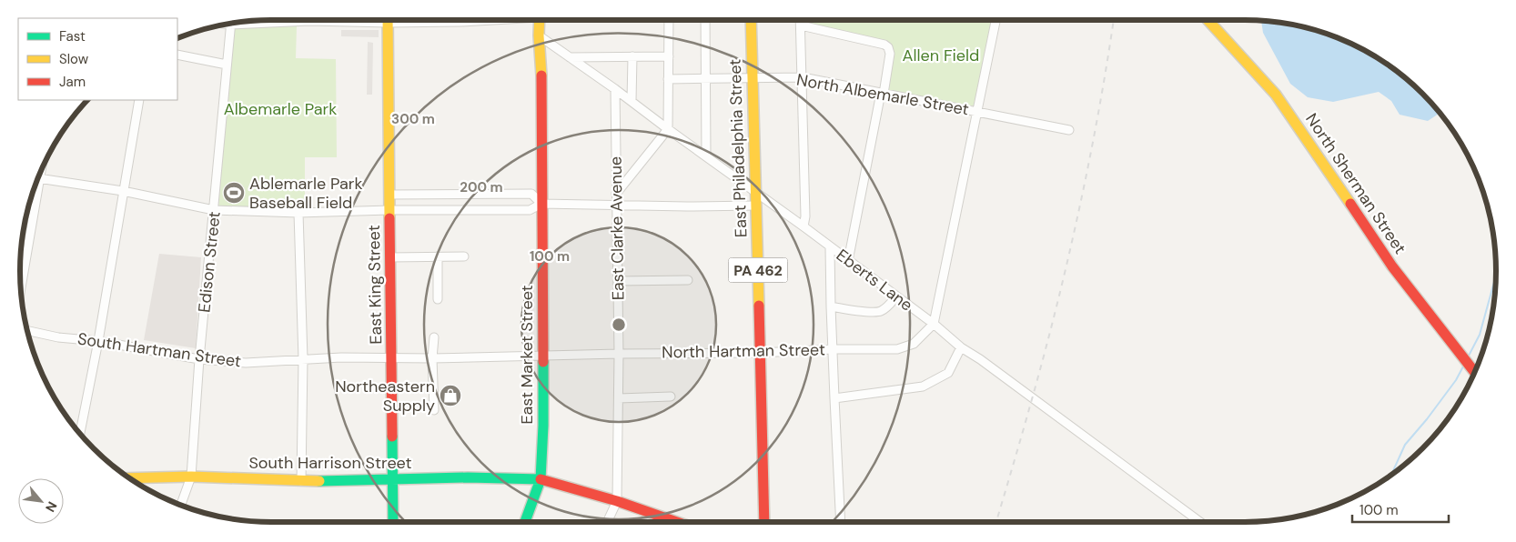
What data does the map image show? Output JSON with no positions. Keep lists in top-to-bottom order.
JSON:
{
  "streets": {
    "main road": [
      "East Philadelphia Street",
      "North Sherman Street",
      "PA 462",
      "East King Street",
      "East Market Street",
      "South Harrison Street"
    ],
    "street": [
      "North Albemarle Street",
      "East Clarke Avenue",
      "Edison Street",
      "Eberts Lane",
      "South Hartman Street",
      "North Hartman Street"
    ]
  },
  "crossings": [
    ["North Albemarle Street", "East Philadelphia Street"],
    ["East Philadelphia Street", "Eberts Lane"],
    ["East Philadelphia Street", "North Hartman Street"],
    ["East Clarke Avenue", "Eberts Lane"],
    ["East Clarke Avenue", "North Hartman Street"],
    ["East Clarke Avenue", "South Harrison Street"],
    ["Edison Street", "South Hartman Street"],
    ["Edison Street", "South Harrison Street"],
    ["Eberts Lane", "North Hartman Street"],
    ["Eberts Lane", "East Market Street"],
    ["East King Street", "South Hartman Street"],
    ["East King Street", "South Harrison Street"],
    ["South Hartman Street", "North Hartman Street"],
    ["South Hartman Street", "East Market Street"],
    ["North Hartman Street", "East Market Street"],
    ["East Market Street", "South Harrison Street"]
  ],
  "parks": ["Allen Field", "Albemarle Park"],
  "places": {
    "sports": ["Ablemarle Park Baseball Field"],
    "shop": ["Northeastern Supply"]
  },
  "legend": ["Fast", "Slow", "Jam"],
  "scale_bar": "100 m",
  "north": "bottom right",
  "rings": ["300 m", "200 m", "100 m"]
}
